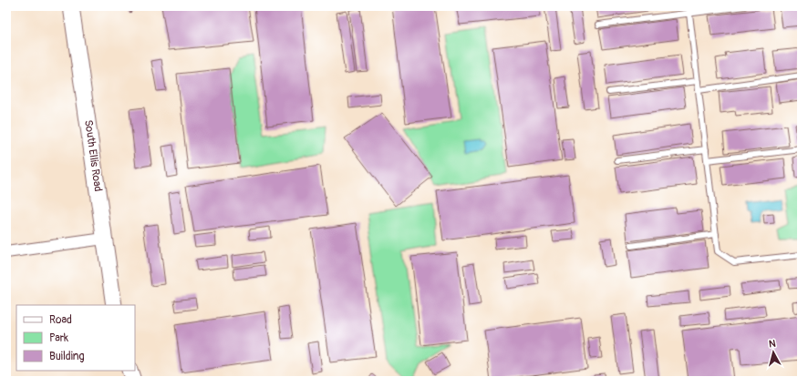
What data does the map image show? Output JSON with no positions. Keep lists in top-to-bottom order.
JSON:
{
  "streets": {
    "street": ["South Ellis Road"]
  },
  "legend": ["Road", "Park", "Building"],
  "north": "top"
}
